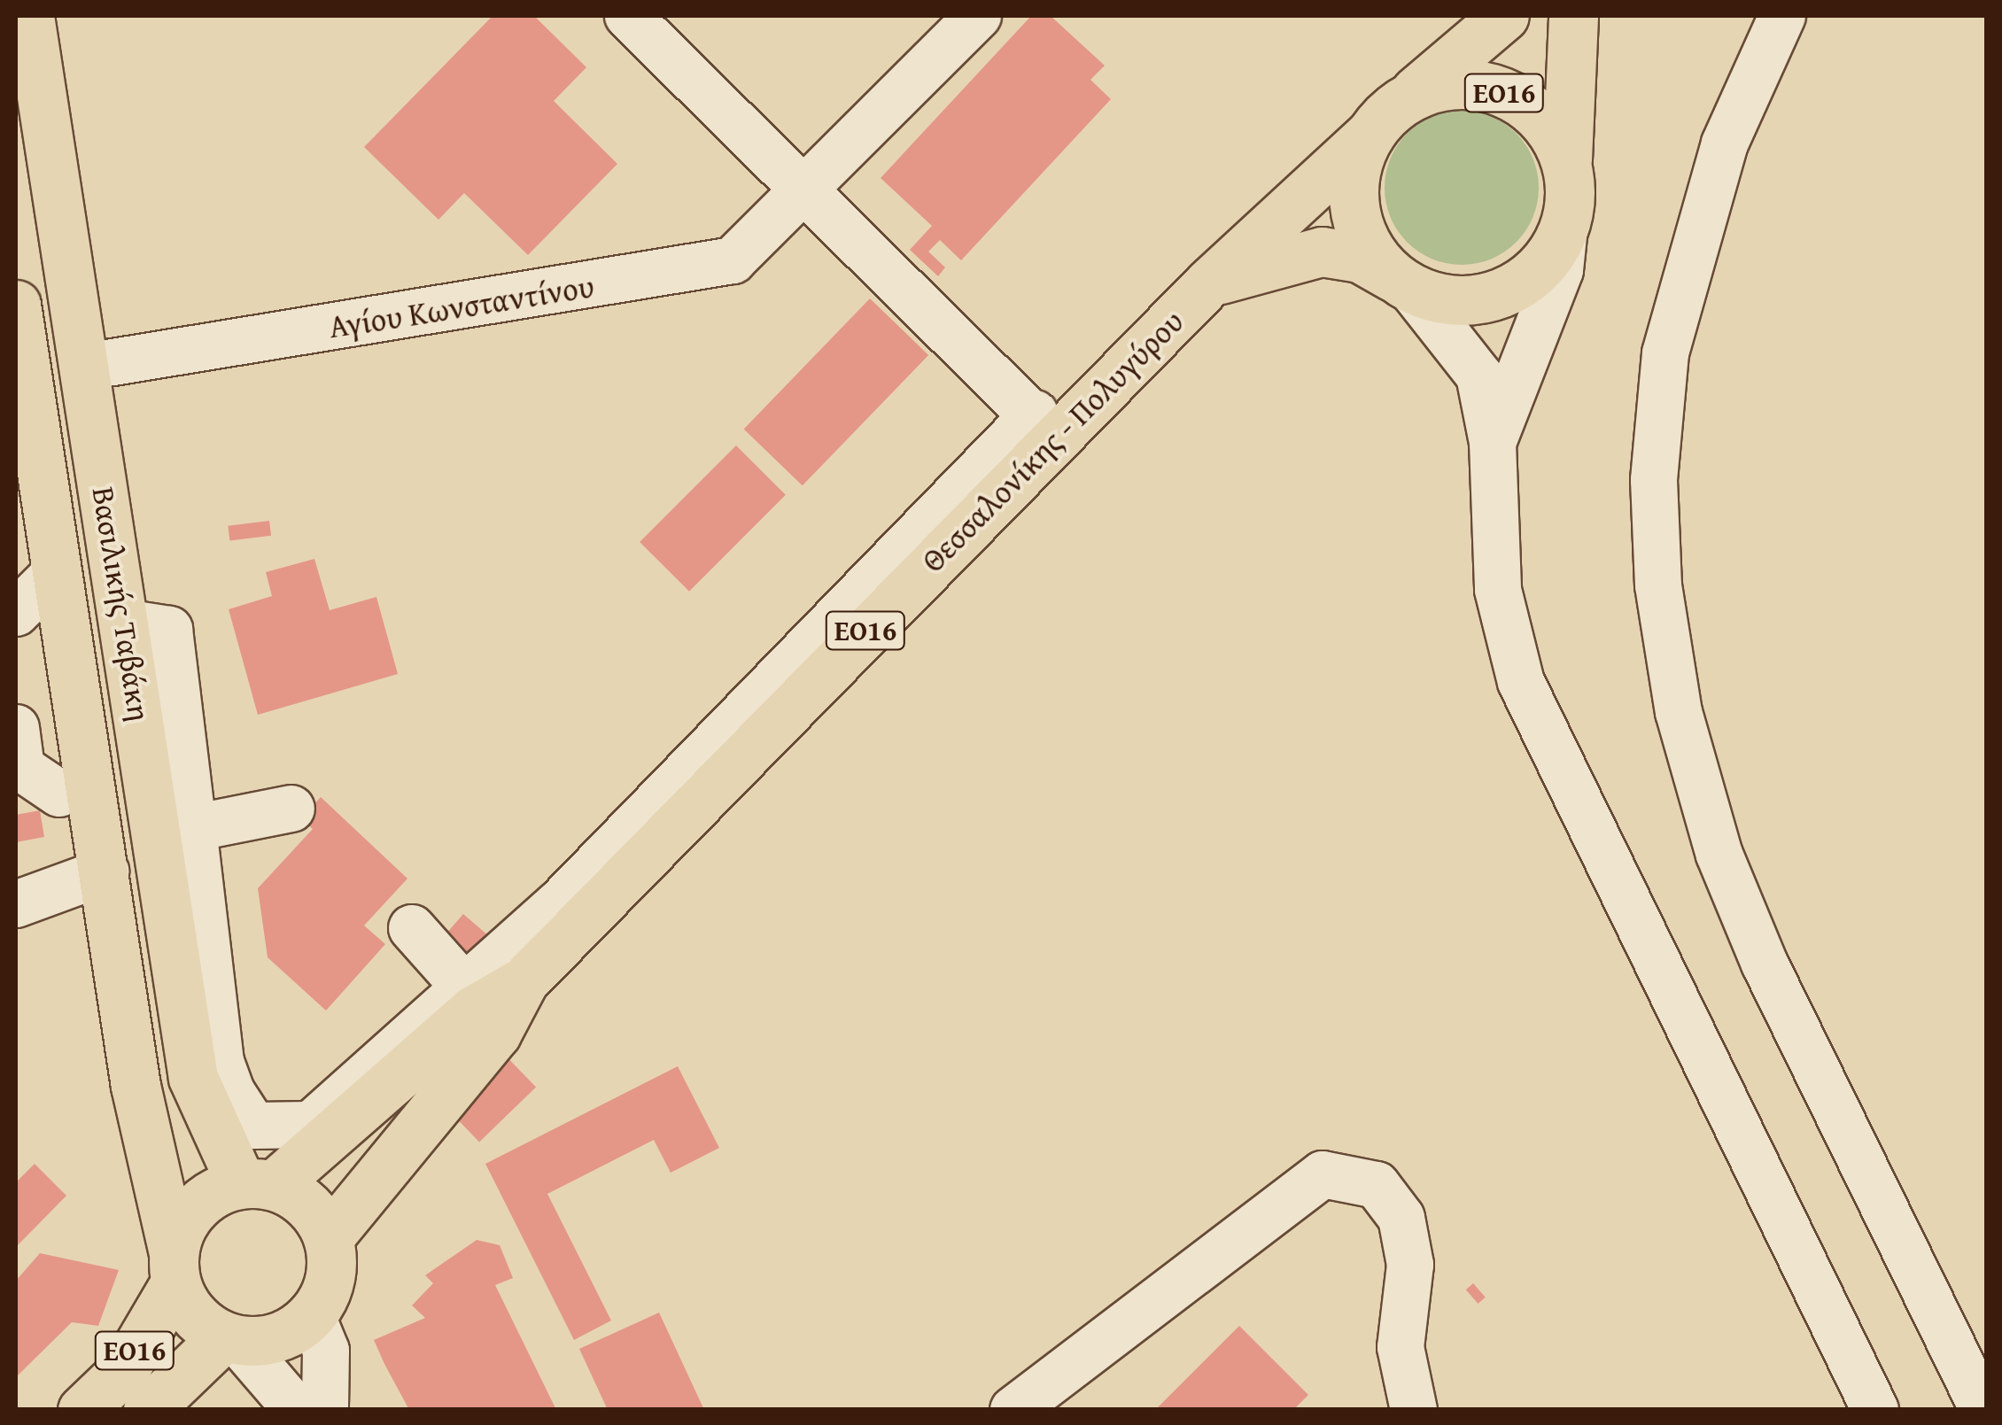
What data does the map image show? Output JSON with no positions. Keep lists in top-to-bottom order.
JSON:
{
  "streets": {
    "main road": ["ΕΟ16", "Θεσσαλονίκης - Πολυγύρου", "Βασιλικής Ταβάκη"],
    "street": ["Αγίου Κωνσταντίνου"]
  },
  "crossings": [
    ["ΕΟ16", "Θεσσαλονίκης - Πολυγύρου"],
    ["ΕΟ16", "Βασιλικής Ταβάκη"],
    ["Αγίου Κωνσταντίνου", "Βασιλικής Ταβάκη"],
    ["Θεσσαλονίκης - Πολυγύρου", "Βασιλικής Ταβάκη"]
  ]
}
